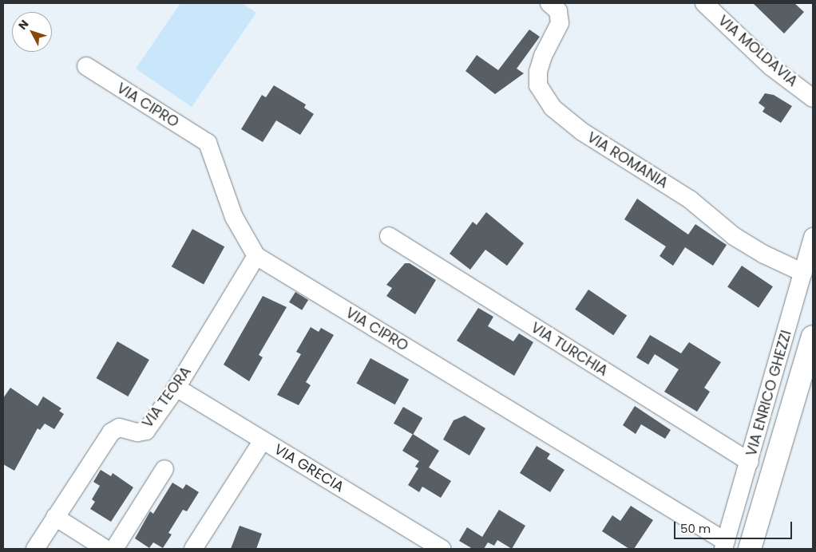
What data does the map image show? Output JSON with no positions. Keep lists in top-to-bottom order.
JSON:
{
  "streets": {
    "street": [
      "VIA MOLDAVIA",
      "VIA CIPRO",
      "VIA ROMANIA",
      "VIA TURCHIA",
      "VIA ENRICO GHEZZI",
      "VIA TEORA",
      "VIA GRECIA"
    ]
  },
  "crossings": [
    ["VIA CIPRO", "VIA ENRICO GHEZZI"],
    ["VIA CIPRO", "VIA TEORA"],
    ["VIA ROMANIA", "VIA ENRICO GHEZZI"],
    ["VIA TURCHIA", "VIA ENRICO GHEZZI"],
    ["VIA TEORA", "VIA GRECIA"]
  ],
  "scale_bar": "50 m",
  "north": "top left"
}
